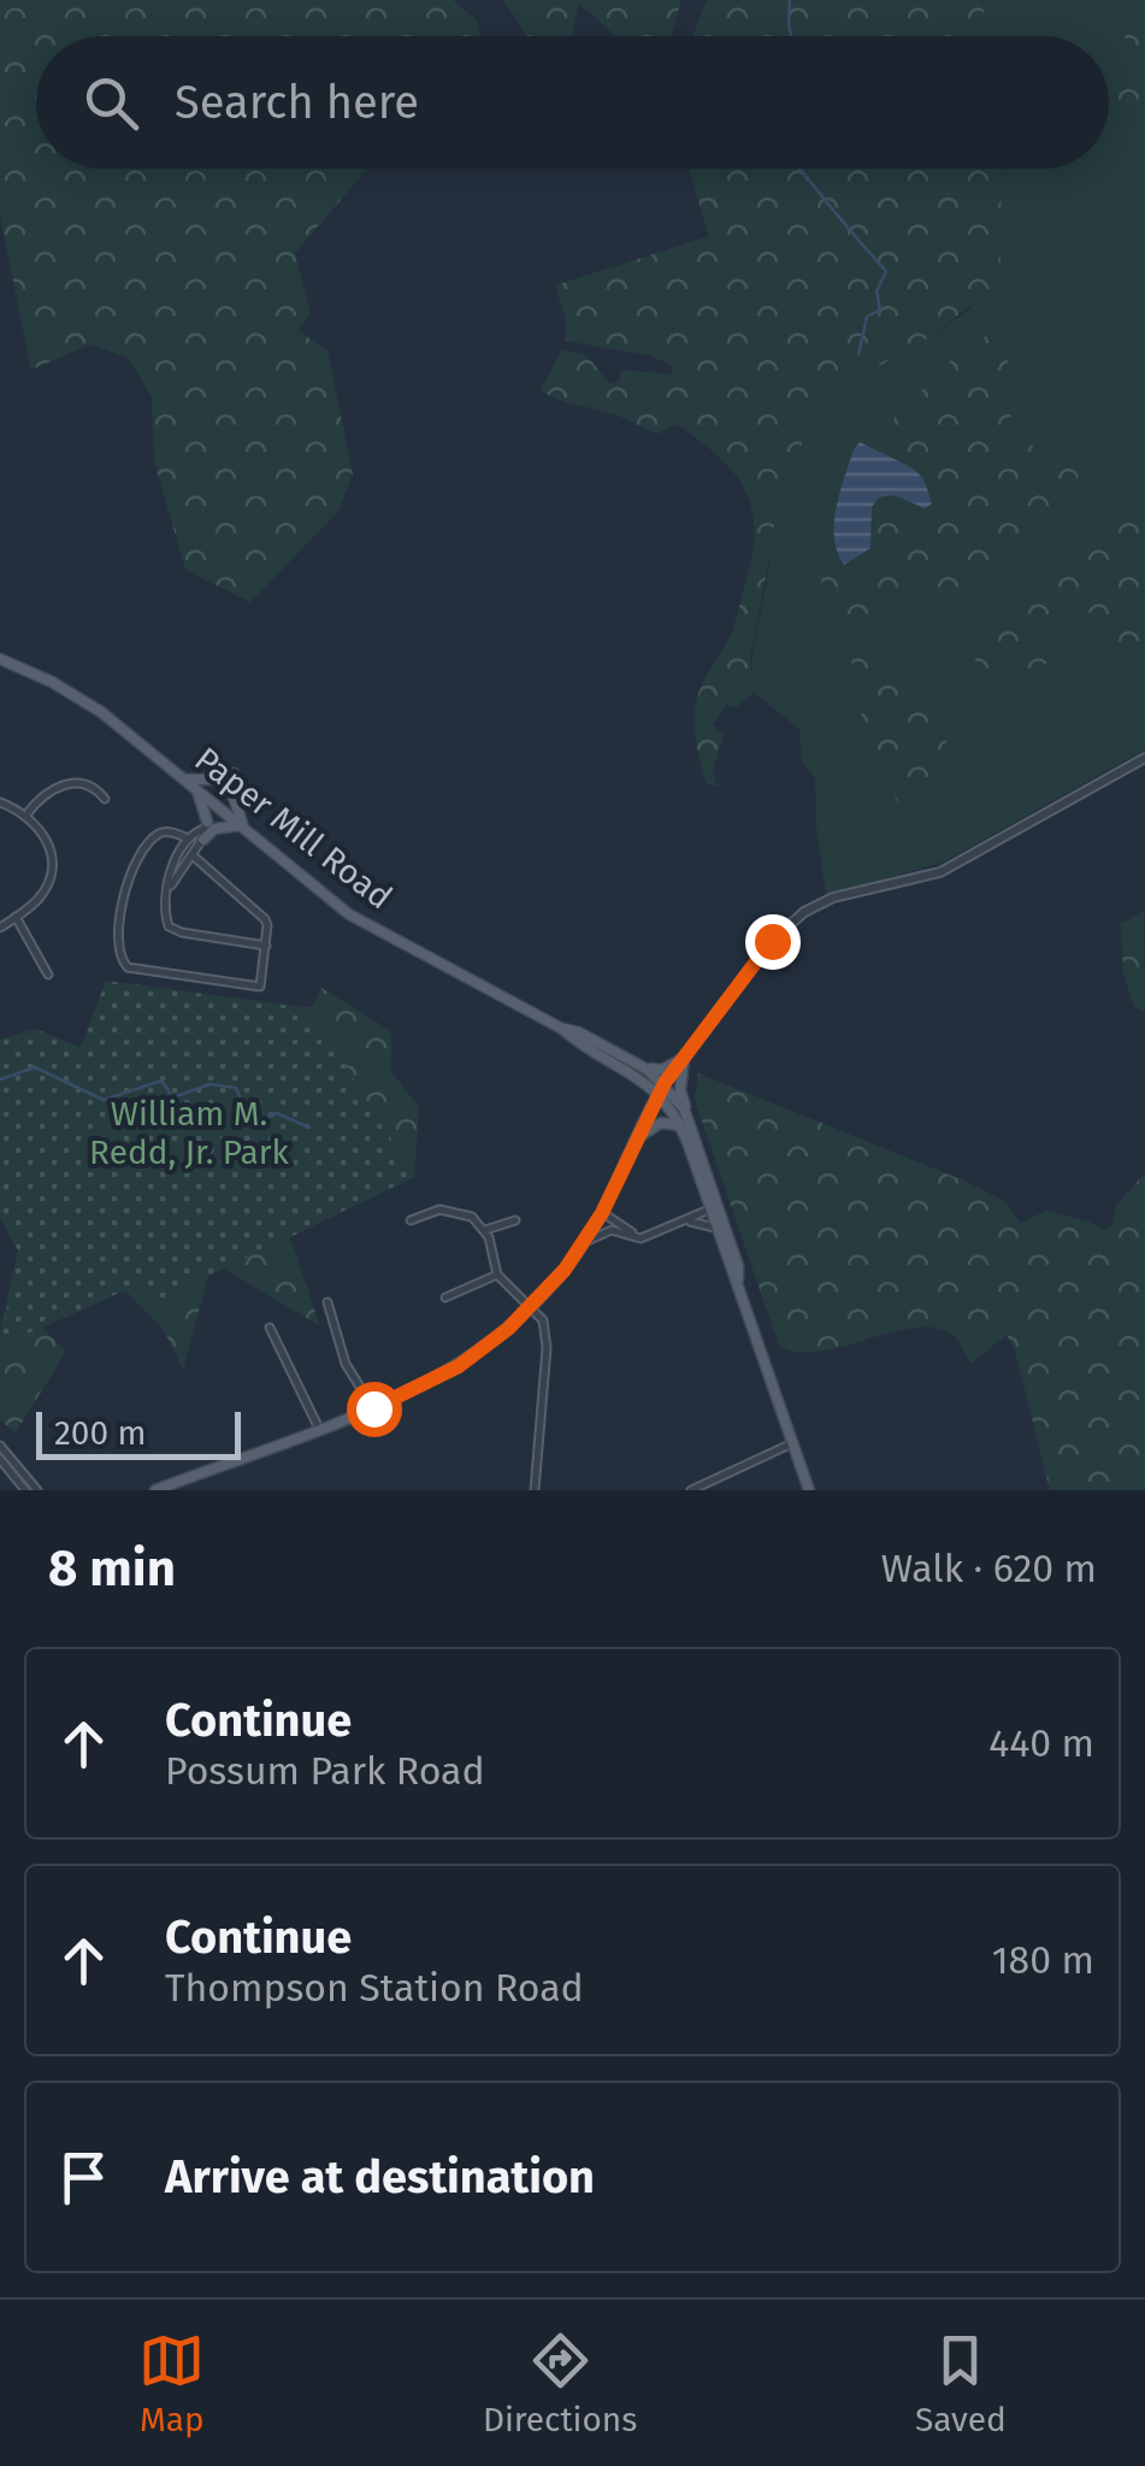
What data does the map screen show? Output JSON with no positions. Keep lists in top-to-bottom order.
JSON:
{
  "streets": {
    "main road": ["Paper Mill Road"]
  },
  "parks": ["William M. Redd, Jr. Park"],
  "scale_bar": "200 m",
  "page": {
    "search": "Search here",
    "scale": "200 m",
    "heading": ["8 min", "Walk · 620 m"],
    "list": [
      ["Continue", "Possum Park Road", "440 m"],
      ["Continue", "Thompson Station Road", "180 m"],
      "Arrive at destination"
    ],
    "nav": ["Map", "Directions", "Saved"]
  }
}
